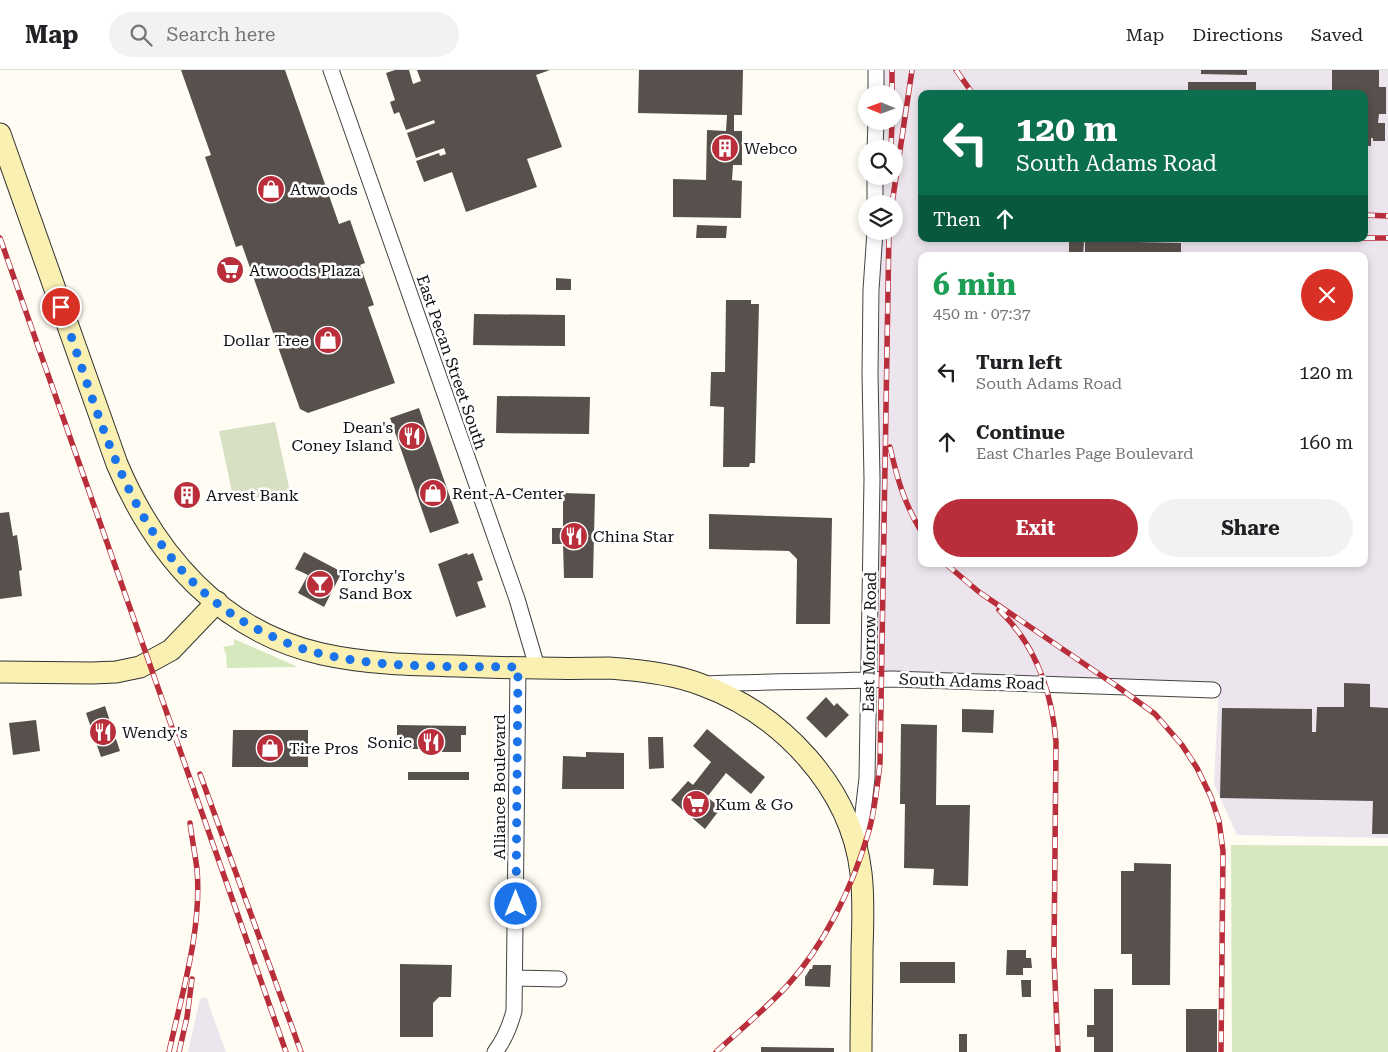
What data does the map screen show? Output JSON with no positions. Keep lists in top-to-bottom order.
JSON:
{
  "streets": {
    "main road": ["East Morrow Road", "South Adams Road"],
    "street": ["East Pecan Street South", "Alliance Boulevard"]
  },
  "crossings": [
    ["East Pecan Street South", "South Adams Road"],
    ["East Pecan Street South", "Alliance Boulevard"],
    ["East Morrow Road", "South Adams Road"],
    ["South Adams Road", "Alliance Boulevard"]
  ],
  "places": {
    "building": ["Webco", "Arvest Bank"],
    "shop": [
      "Atwoods",
      "Dollar Tree",
      "Rent-A-Center",
      "Tire Pros"
    ],
    "supermarket": ["Atwoods Plaza", "Kum & Go"],
    "restaurant": [
      "Dean's Coney Island",
      "China Star",
      "Wendy's",
      "Sonic"
    ],
    "bar": ["Torchy's Sand Box"]
  },
  "north": "left",
  "page": {
    "header": "Map",
    "search": "Search here",
    "nav": ["Map", "Directions", "Saved"],
    "turn": ["120 m", "South Adams Road"],
    "then": "Then",
    "heading": ["6 min", "450 m · 07:37"],
    "list": [
      {
        "name": "Turn left",
        "note": "South Adams Road",
        "value": "120 m"
      },
      {
        "name": "Continue",
        "note": "East Charles Page Boulevard",
        "value": "160 m"
      }
    ],
    "buttons": ["Exit", "Share"]
  }
}
